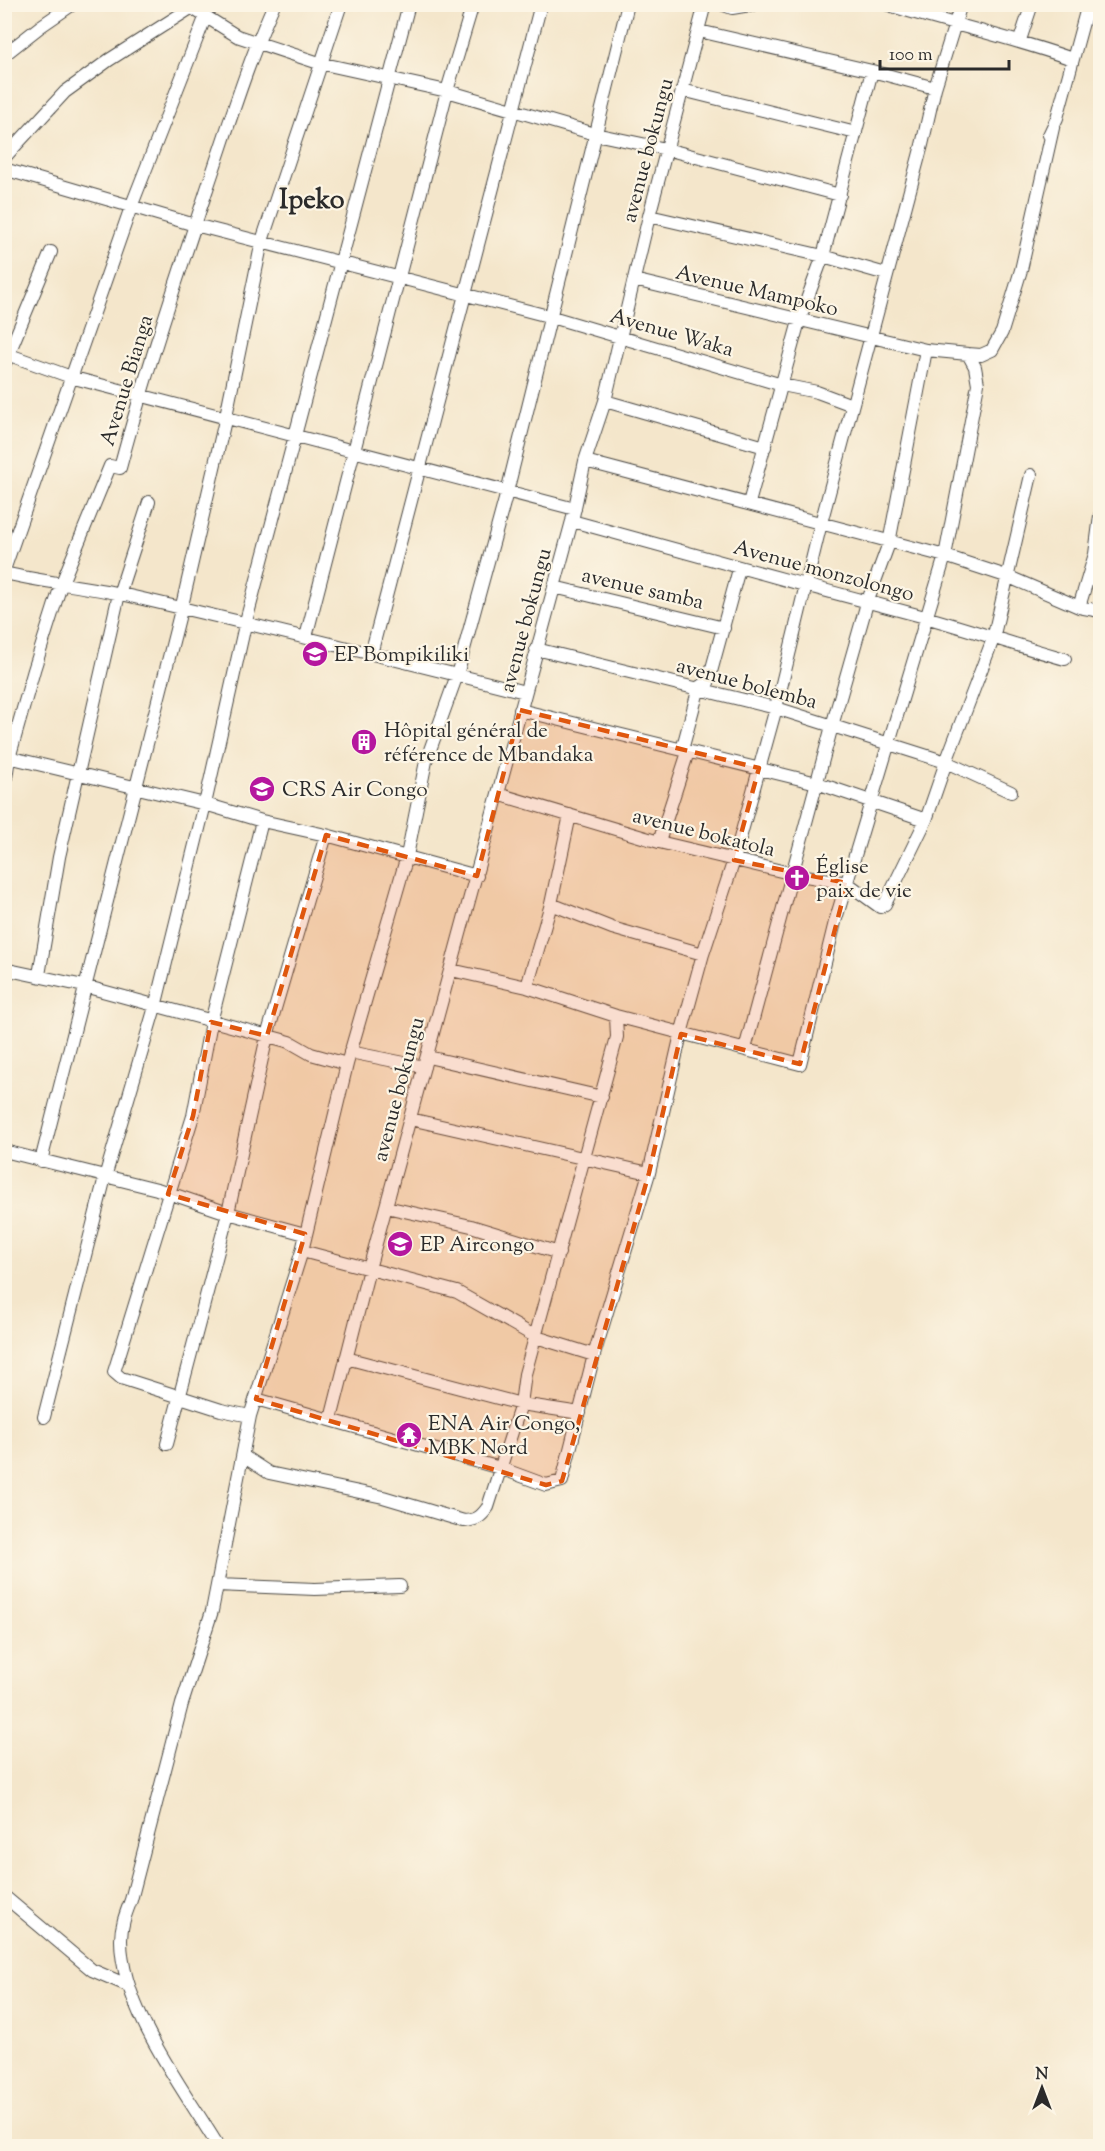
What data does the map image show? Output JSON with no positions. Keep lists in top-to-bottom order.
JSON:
{
  "streets": {
    "street": [
      "avenue bokungu",
      "Avenue Mampoko",
      "Avenue Waka",
      "Avenue Bianga",
      "Avenue monzolongo",
      "avenue samba",
      "avenue bolemba",
      "avenue bokatola"
    ]
  },
  "crossings": [
    ["avenue bokungu", "Avenue Mampoko"],
    ["avenue bokungu", "Avenue Waka"],
    ["avenue bokungu", "Avenue monzolongo"],
    ["avenue bokungu", "avenue samba"],
    ["avenue bokungu", "avenue bolemba"],
    ["avenue bokungu", "avenue bokatola"],
    ["Avenue Waka", "Avenue Bianga"],
    ["Avenue Bianga", "Avenue monzolongo"],
    ["Avenue monzolongo", "avenue bokatola"],
    ["avenue bolemba", "avenue bokatola"]
  ],
  "districts": ["Ipeko"],
  "places": {
    "school or university": ["EP Bompikiliki", "CRS Air Congo", "EP Aircongo"],
    "building": ["Hôpital général de référence de Mbandaka"],
    "church": ["Église paix de vie"],
    "temple": ["ENA Air Congo, MBK Nord"]
  },
  "scale_bar": "100 m",
  "north": "top"
}
